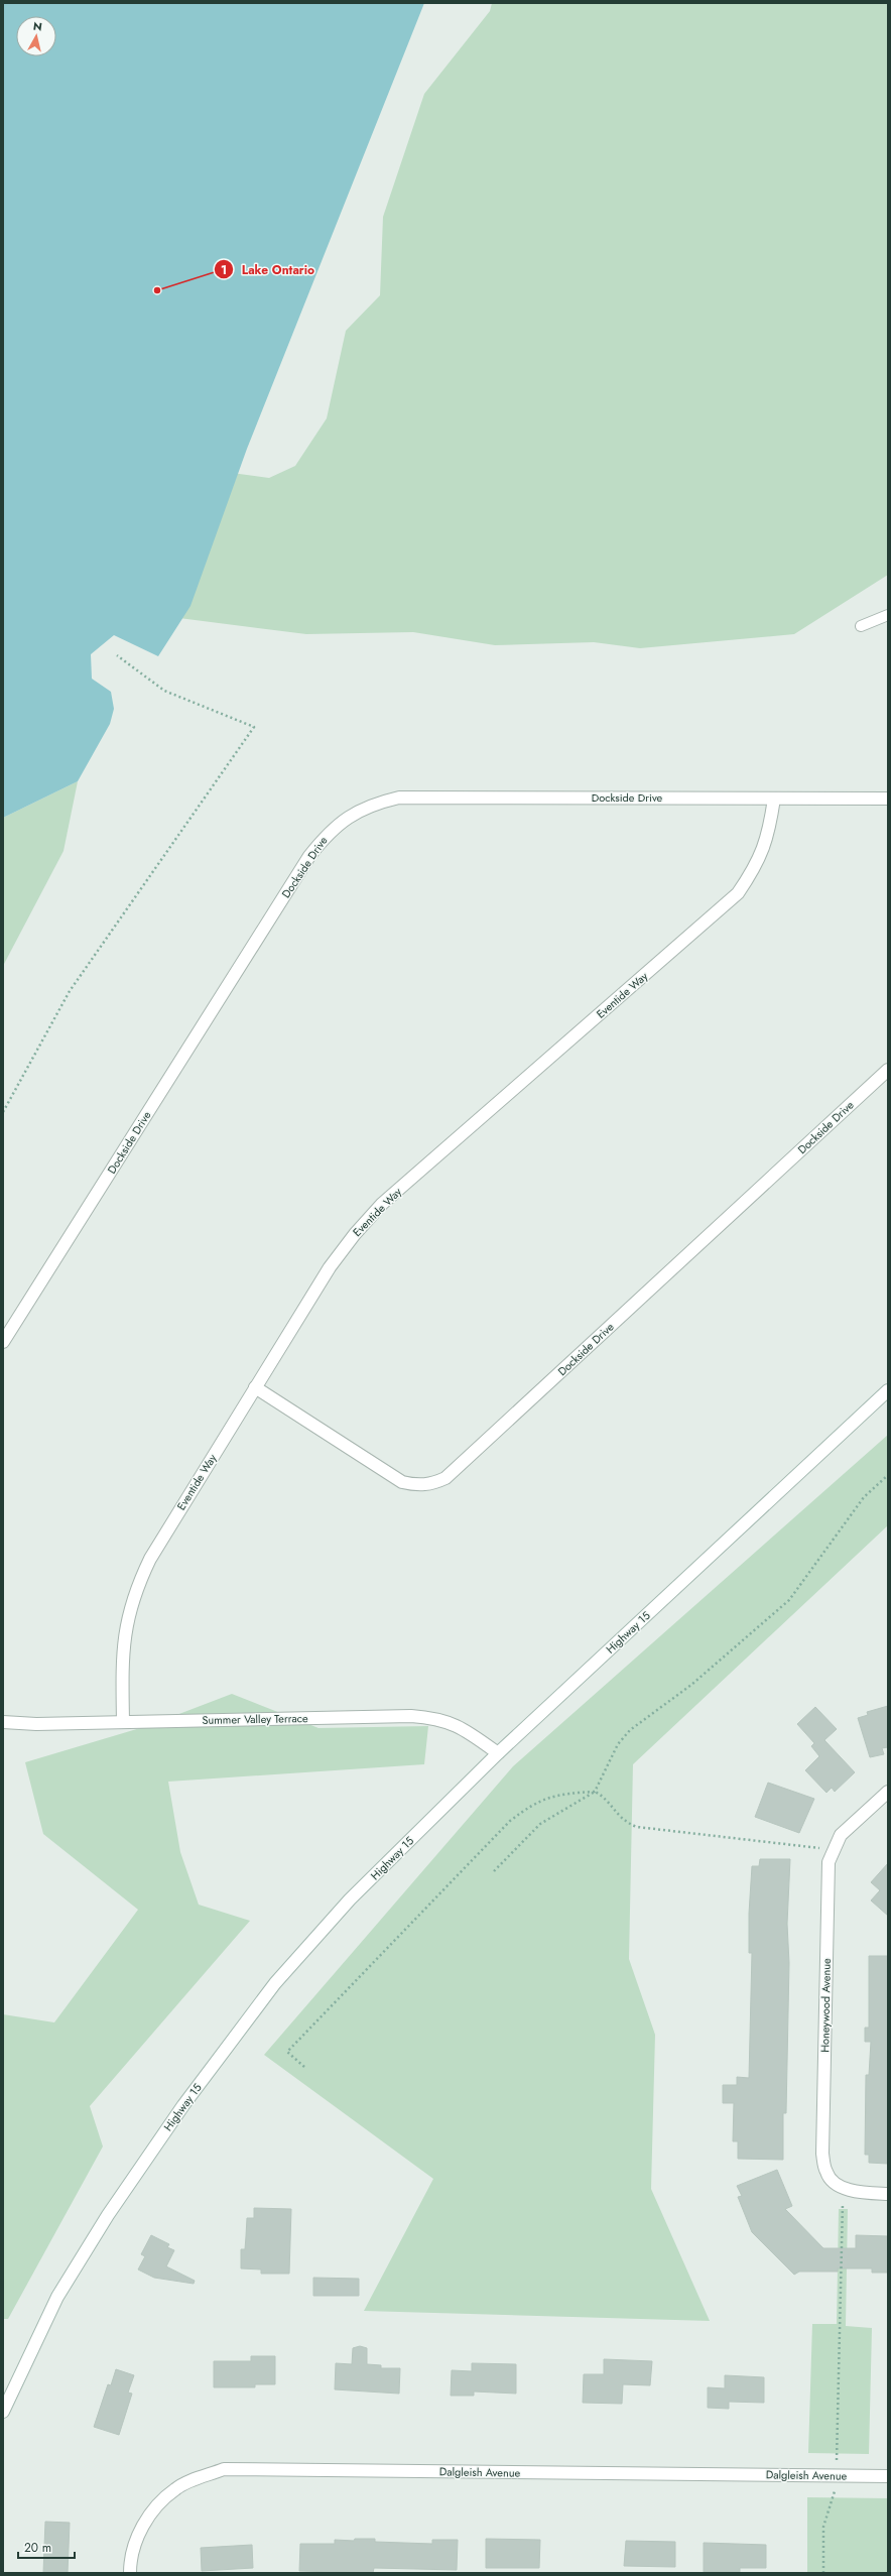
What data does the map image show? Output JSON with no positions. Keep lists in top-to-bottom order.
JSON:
{
  "streets": {
    "street": [
      "Dockside Drive",
      "Eventide Way",
      "Highway 15",
      "Summer Valley Terrace",
      "Honeywood Avenue",
      "Dalgleish Avenue"
    ]
  },
  "crossings": [
    ["Dockside Drive", "Eventide Way"],
    ["Eventide Way", "Summer Valley Terrace"],
    ["Highway 15", "Summer Valley Terrace"]
  ],
  "places": ["Lake Ontario"],
  "scale_bar": "20 m",
  "north": "top"
}
